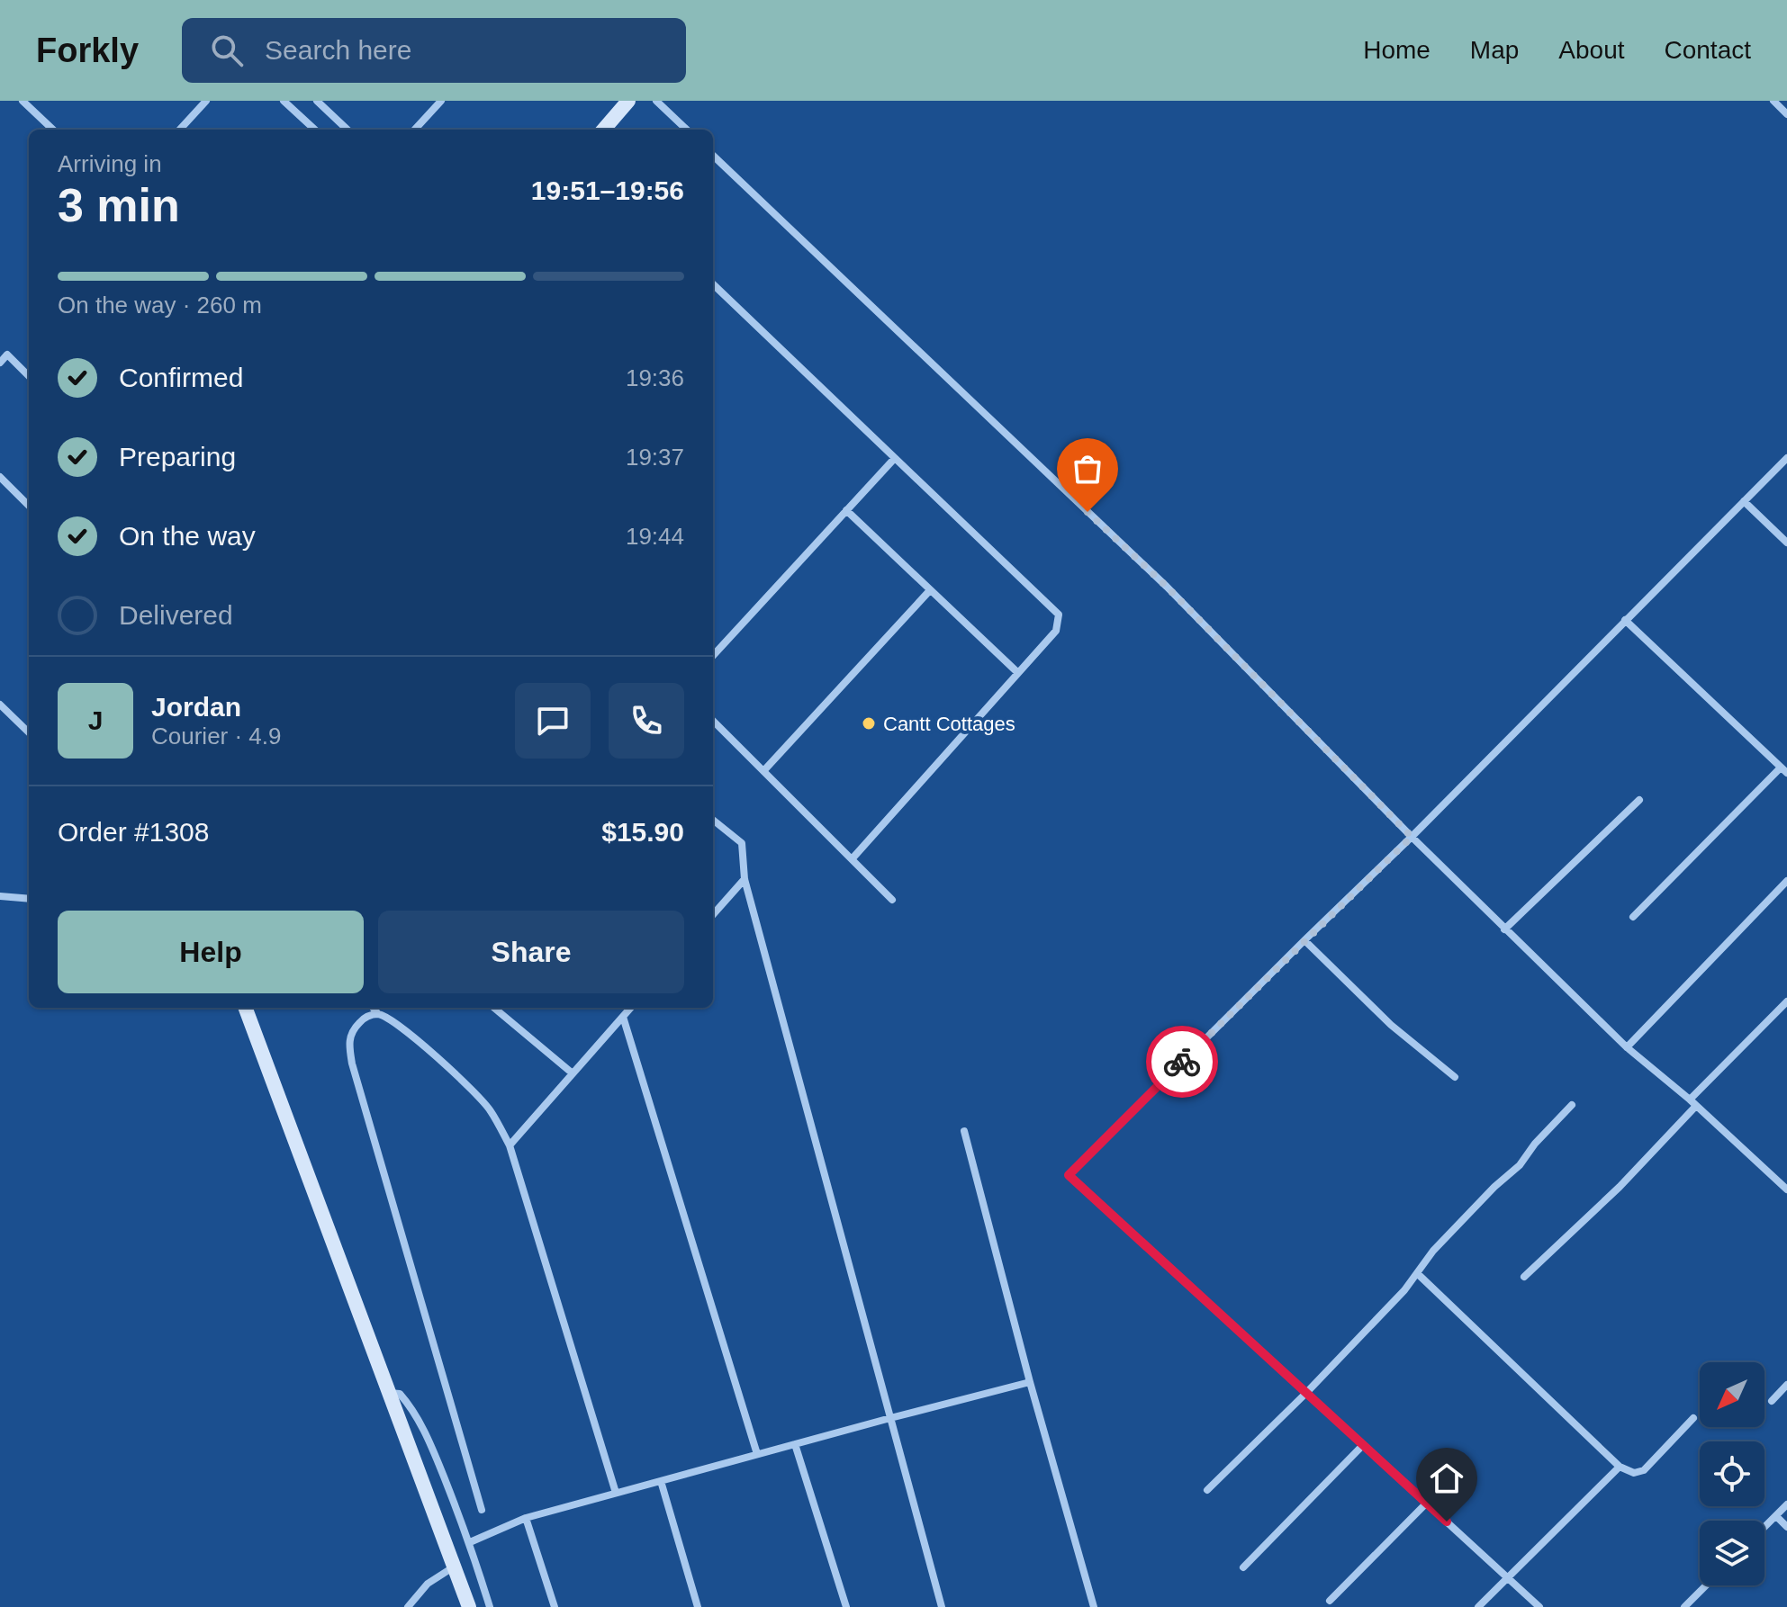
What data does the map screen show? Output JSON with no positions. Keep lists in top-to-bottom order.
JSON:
{
  "places": ["Cantt Cottages"],
  "north": "bottom left",
  "page": {
    "header": "Forkly",
    "search": "Search here",
    "nav": [
      "Home",
      "Map",
      "About",
      "Contact"
    ],
    "heading": ["3 min", "Arriving in", "19:51–19:56"],
    "panel": [
      "Jordan",
      "Courier · 4.9",
      "Order #1308",
      "$15.90"
    ],
    "bar": "On the way · 260 m",
    "list": [
      ["Confirmed", "19:36"],
      ["Preparing", "19:37"],
      ["On the way", "19:44"],
      "Delivered"
    ],
    "round": "J",
    "buttons": ["Help", "Share"]
  }
}
